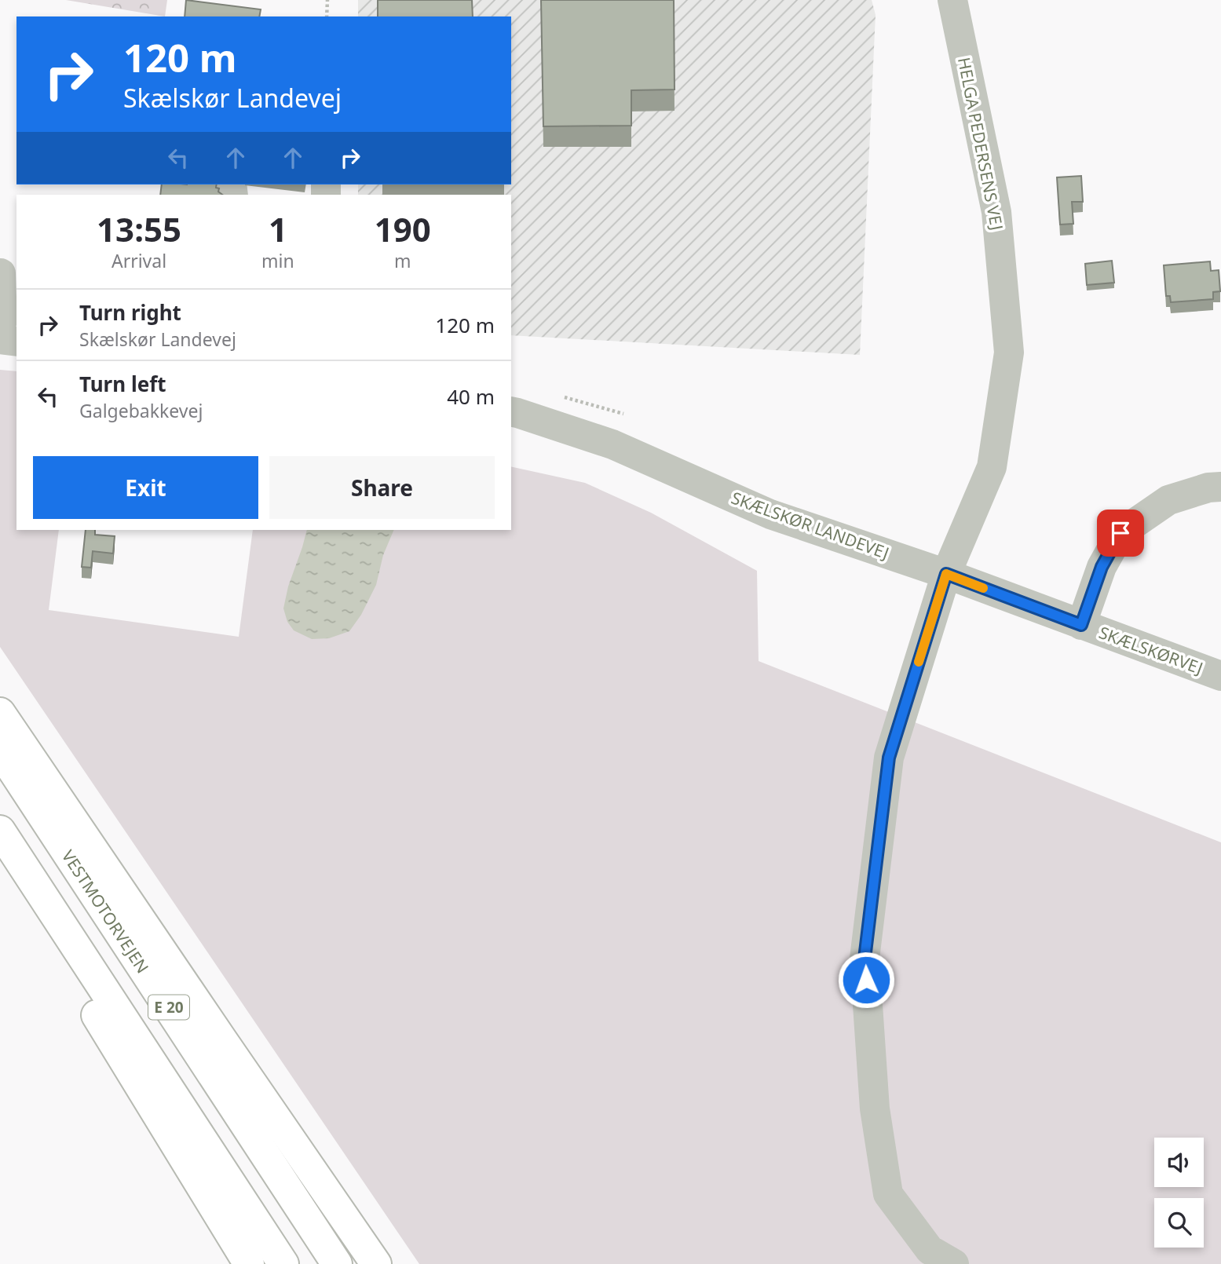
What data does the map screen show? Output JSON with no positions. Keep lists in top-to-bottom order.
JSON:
{
  "streets": {
    "highway": ["VESTMOTORVEJEN", "E 20"],
    "street": ["HELGA PEDERSENS VEJ", "SKÆLSKØR LANDEVEJ", "SKÆLSKØRVEJ"]
  },
  "crossings": [
    ["HELGA PEDERSENS VEJ", "SKÆLSKØR LANDEVEJ"],
    ["SKÆLSKØR LANDEVEJ", "SKÆLSKØRVEJ"]
  ],
  "page": {
    "turn": ["120 m", "Skælskør Landevej"],
    "eta": [
      "13:55",
      "Arrival",
      "1",
      "min",
      "190",
      "m"
    ],
    "list": [
      {
        "name": "Turn right",
        "note": "Skælskør Landevej",
        "value": "120 m"
      },
      {
        "name": "Turn left",
        "note": "Galgebakkevej",
        "value": "40 m"
      }
    ],
    "buttons": ["Exit", "Share"]
  }
}
